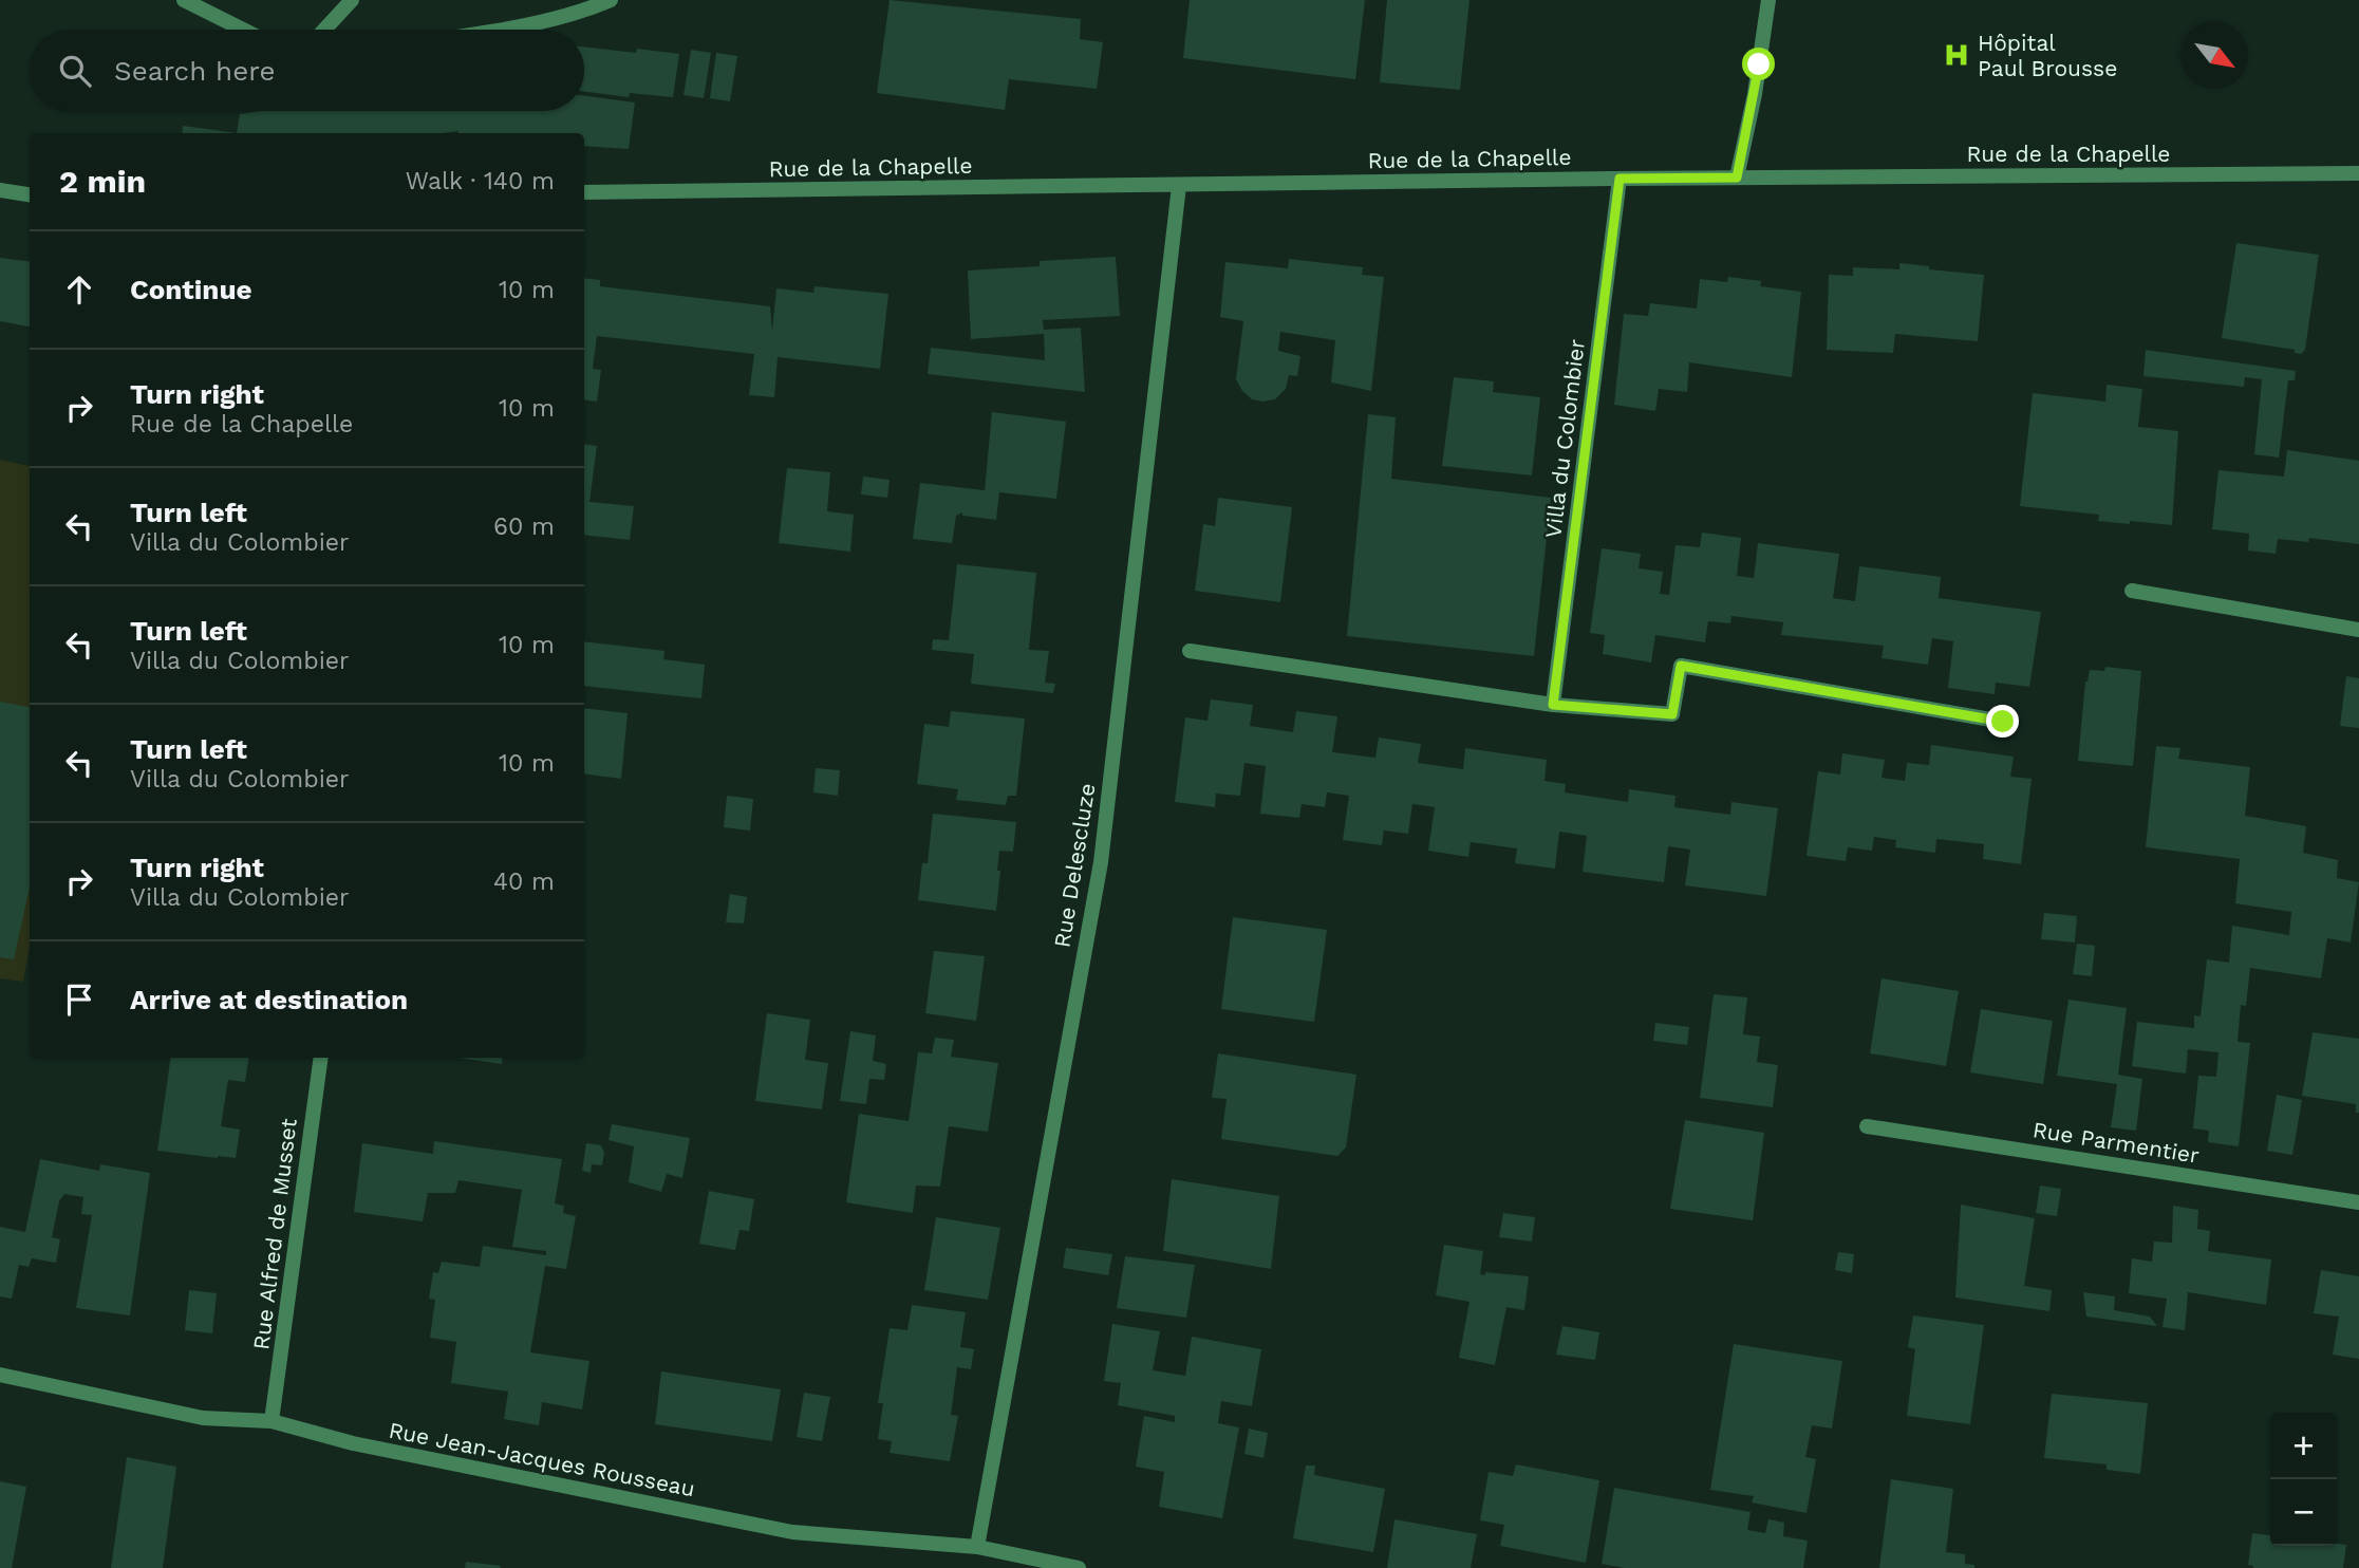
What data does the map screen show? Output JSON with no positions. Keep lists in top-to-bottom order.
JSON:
{
  "streets": {
    "street": [
      "Rue de la Chapelle",
      "Villa du Colombier",
      "Rue Delescluze",
      "Rue Parmentier",
      "Rue Alfred de Musset",
      "Rue Jean-Jacques Rousseau"
    ]
  },
  "crossings": [
    ["Rue de la Chapelle", "Villa du Colombier"],
    ["Rue de la Chapelle", "Rue Delescluze"],
    ["Rue Delescluze", "Rue Jean-Jacques Rousseau"],
    ["Rue Alfred de Musset", "Rue Jean-Jacques Rousseau"]
  ],
  "places": {
    "hospital": ["Hôpital Paul Brousse"]
  },
  "north": "bottom right",
  "page": {
    "search": "Search here",
    "heading": ["2 min", "Walk · 140 m"],
    "list": [
      ["Continue", "10 m"],
      ["Turn right", "Rue de la Chapelle", "10 m"],
      ["Turn left", "Villa du Colombier", "60 m"],
      ["Turn left", "Villa du Colombier", "10 m"],
      ["Turn left", "Villa du Colombier", "10 m"],
      ["Turn right", "Villa du Colombier", "40 m"],
      "Arrive at destination"
    ],
    "map_buttons": ["+", "−"]
  }
}
